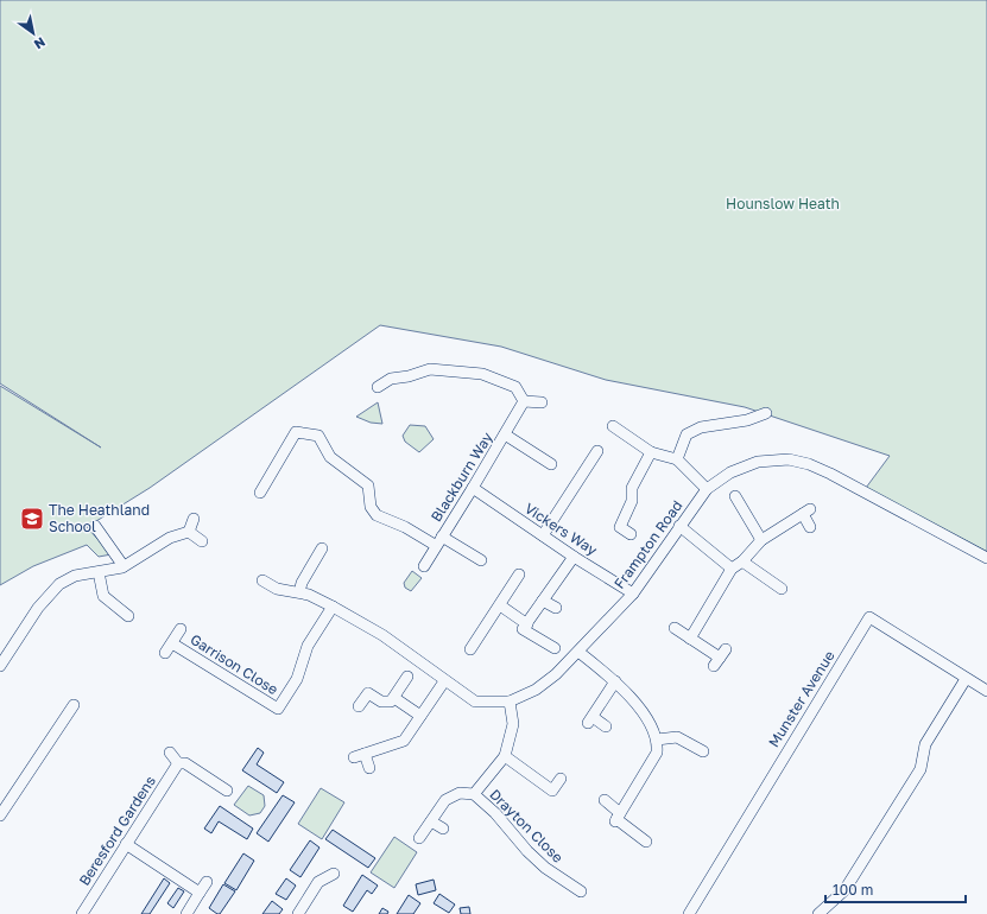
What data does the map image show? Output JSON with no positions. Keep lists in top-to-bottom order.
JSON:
{
  "streets": {
    "street": [
      "Blackburn Way",
      "Vickers Way",
      "Frampton Road",
      "Garrison Close",
      "Munster Avenue",
      "Drayton Close",
      "Beresford Gardens"
    ]
  },
  "crossings": [
    ["Blackburn Way", "Vickers Way"],
    ["Vickers Way", "Frampton Road"],
    ["Frampton Road", "Garrison Close"]
  ],
  "parks": ["Hounslow Heath"],
  "places": {
    "school or university": ["The Heathland School"]
  },
  "scale_bar": "100 m",
  "north": "bottom right"
}
